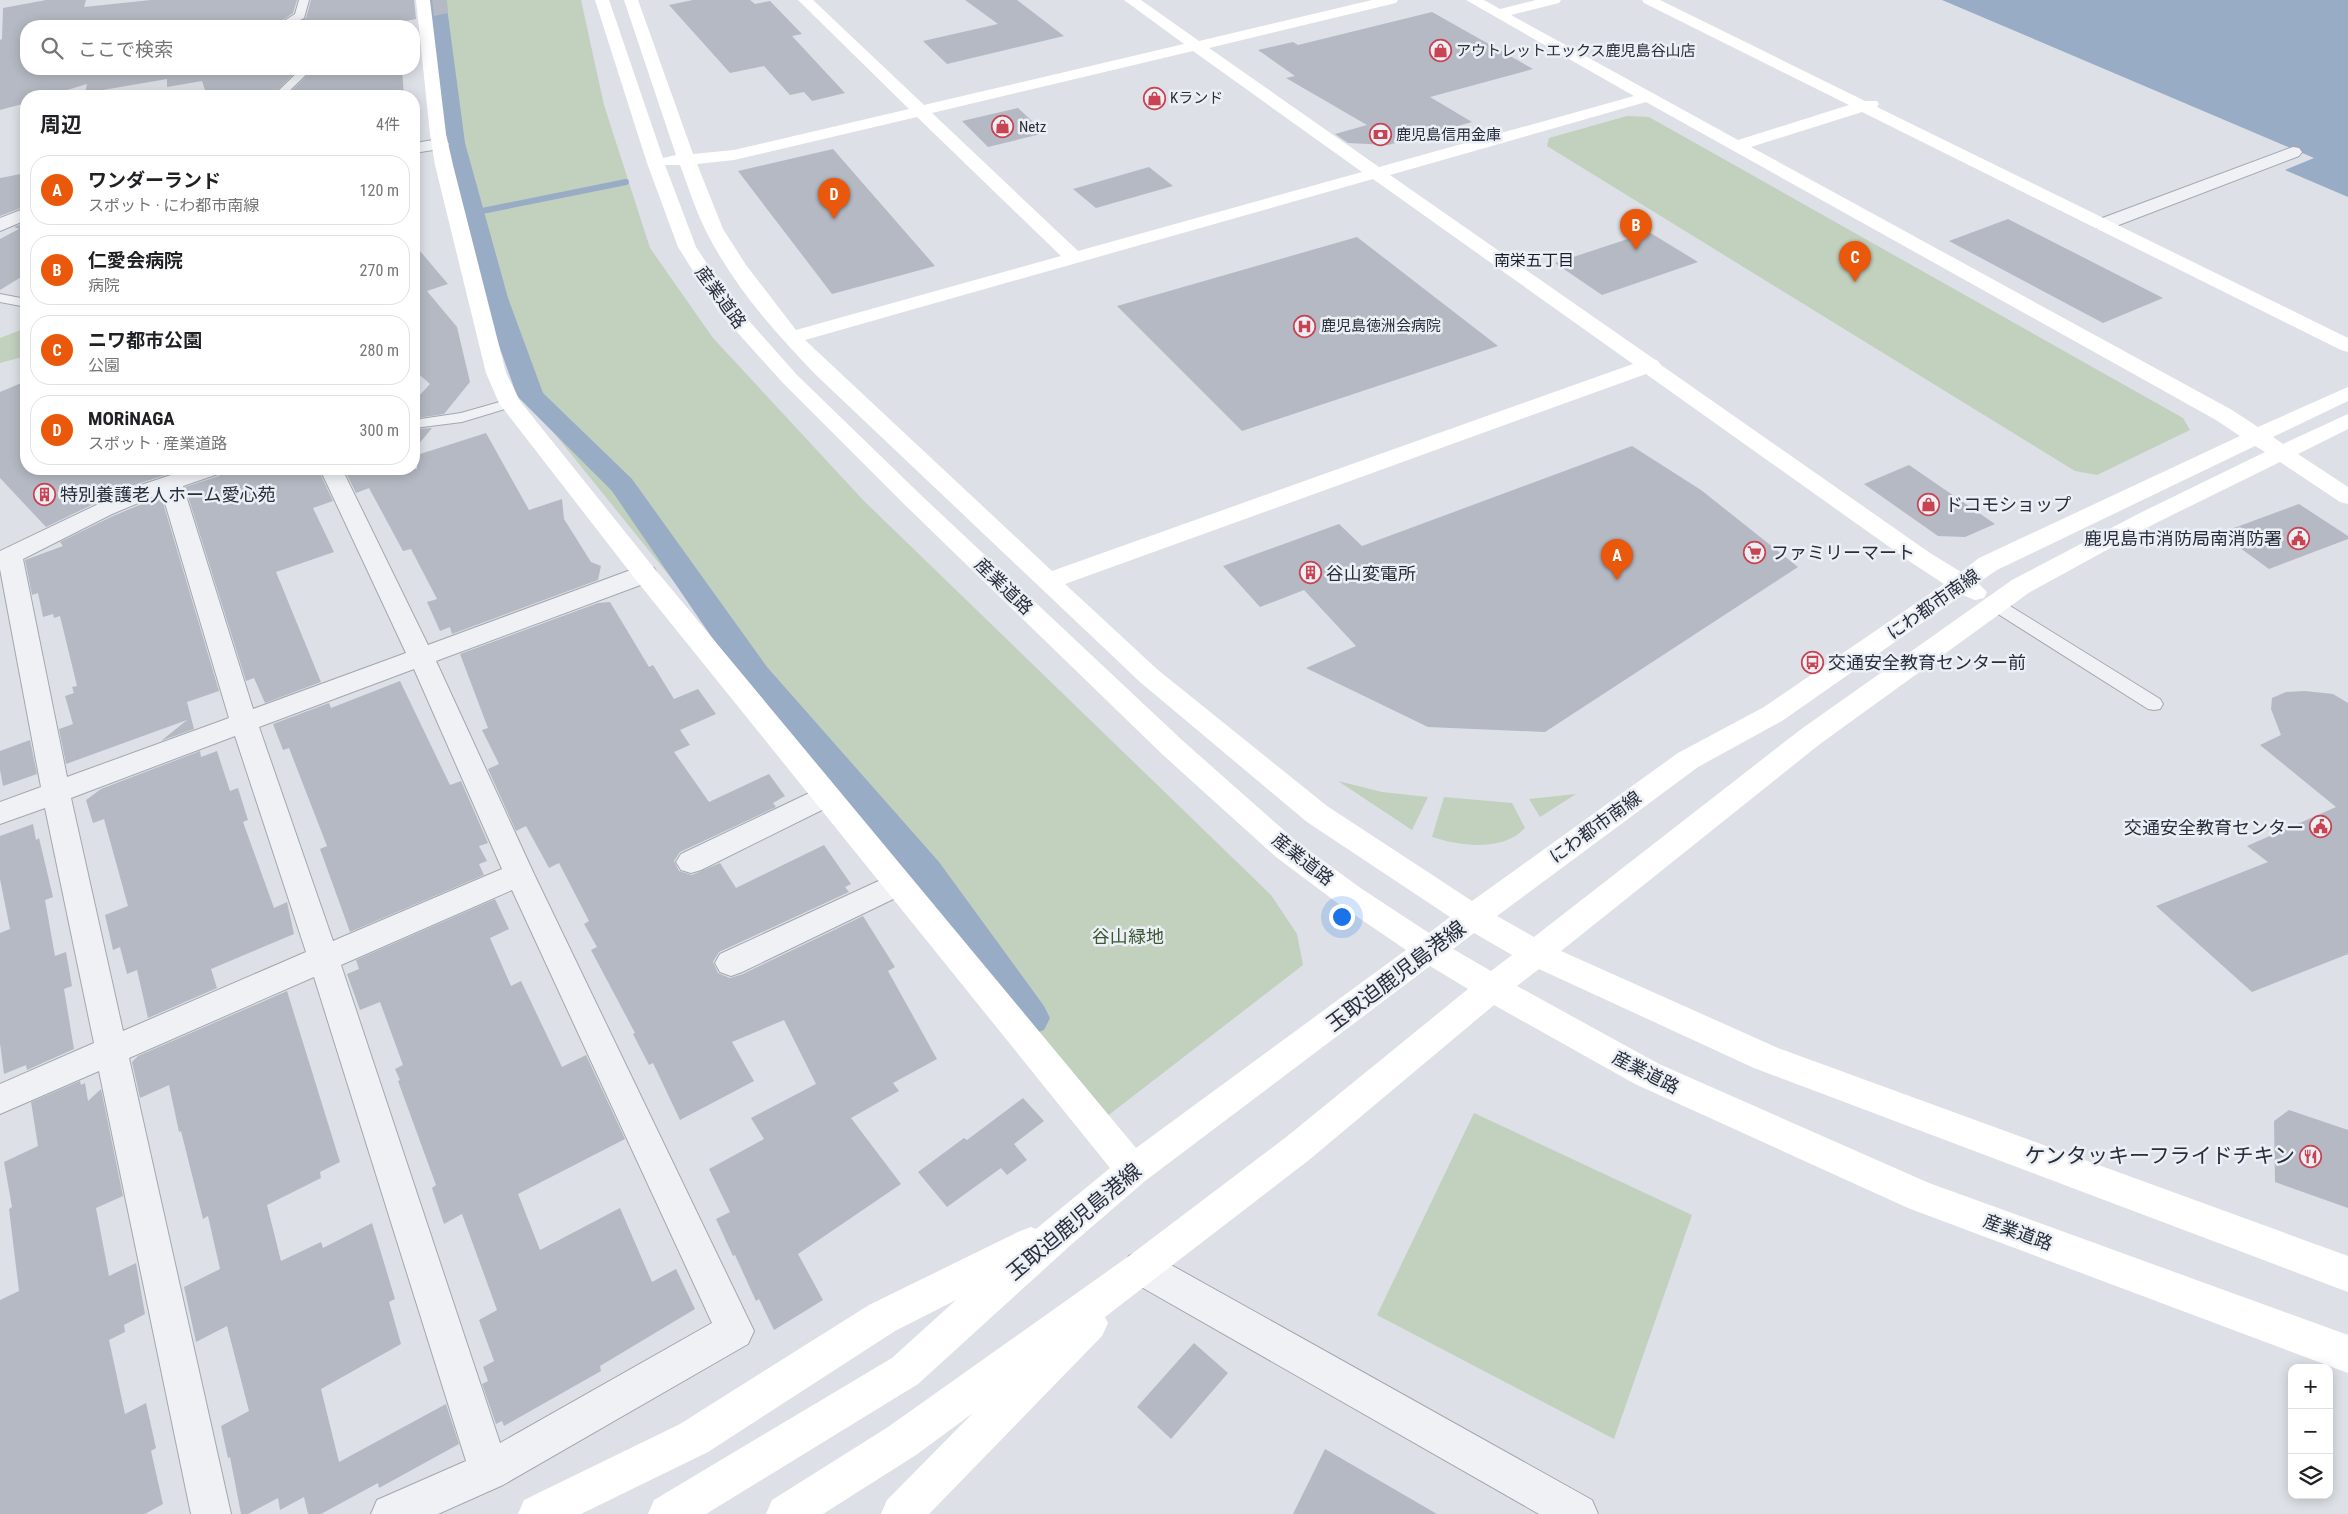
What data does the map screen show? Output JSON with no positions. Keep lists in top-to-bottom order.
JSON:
{
  "streets": {
    "street": ["産業道路", "にわ都市南線", "玉取迫鹿児島港線"]
  },
  "crossings": [
    ["産業道路", "にわ都市南線"],
    ["産業道路", "玉取迫鹿児島港線"],
    ["にわ都市南線", "玉取迫鹿児島港線"]
  ],
  "districts": ["南栄五丁目"],
  "parks": ["谷山緑地"],
  "places": {
    "shop": [
      "アウトレットエックス鹿児島谷山店",
      "Kランド",
      "Netz",
      "ドコモショップ"
    ],
    "bank": ["鹿児島信用金庫"],
    "hospital": ["鹿児島徳洲会病院"],
    "building": ["特別養護老人ホーム愛心苑", "谷山変電所"],
    "public building": ["鹿児島市消防局南消防署", "交通安全教育センター"],
    "supermarket": ["ファミリーマート"],
    "bus stop": ["交通安全教育センター前"],
    "restaurant": ["ケンタッキーフライドチキン"]
  },
  "page": {
    "search": "ここで検索",
    "heading": ["周辺", "4件"],
    "list": [
      {
        "mark": "A",
        "name": "ワンダーランド",
        "note": "スポット · にわ都市南線",
        "value": "120 m"
      },
      {
        "mark": "B",
        "name": "仁愛会病院",
        "note": "病院",
        "value": "270 m"
      },
      {
        "mark": "C",
        "name": "ニワ都市公園",
        "note": "公園",
        "value": "280 m"
      },
      {
        "mark": "D",
        "name": "MORiNAGA",
        "note": "スポット · 産業道路",
        "value": "300 m"
      }
    ],
    "pins": [
      "D",
      "B",
      "C",
      "A"
    ],
    "map_buttons": ["+", "−"]
  }
}
